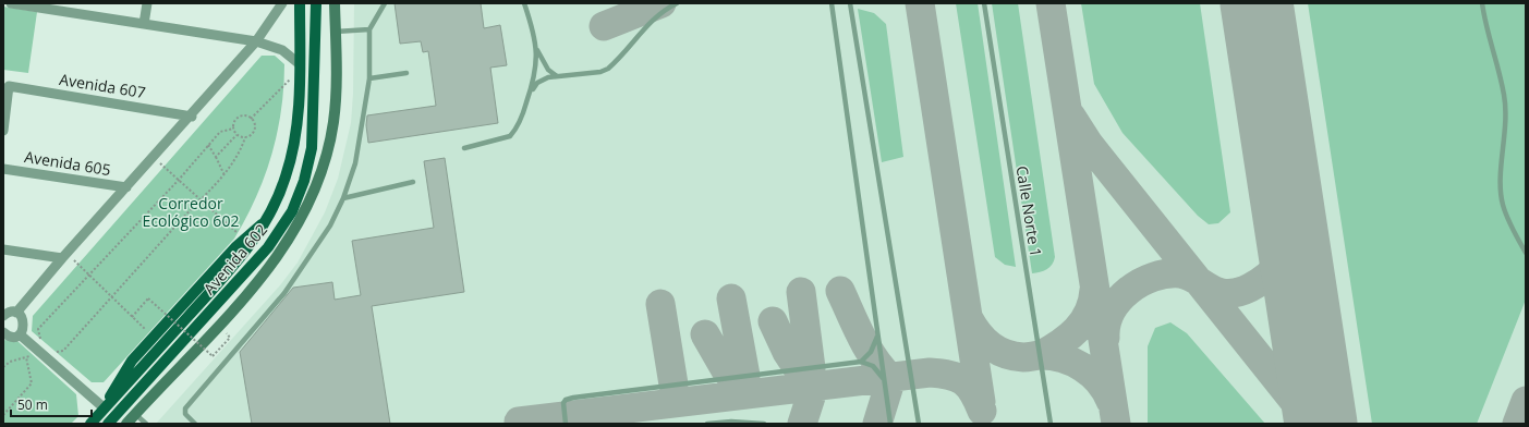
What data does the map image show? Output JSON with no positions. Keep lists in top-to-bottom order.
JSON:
{
  "streets": {
    "main road": ["Avenida 602"],
    "street": ["Avenida 607", "Avenida 605"],
    "lane": ["Calle Norte 1"]
  },
  "parks": ["Corredor Ecológico 602"],
  "scale_bar": "50 m"
}
